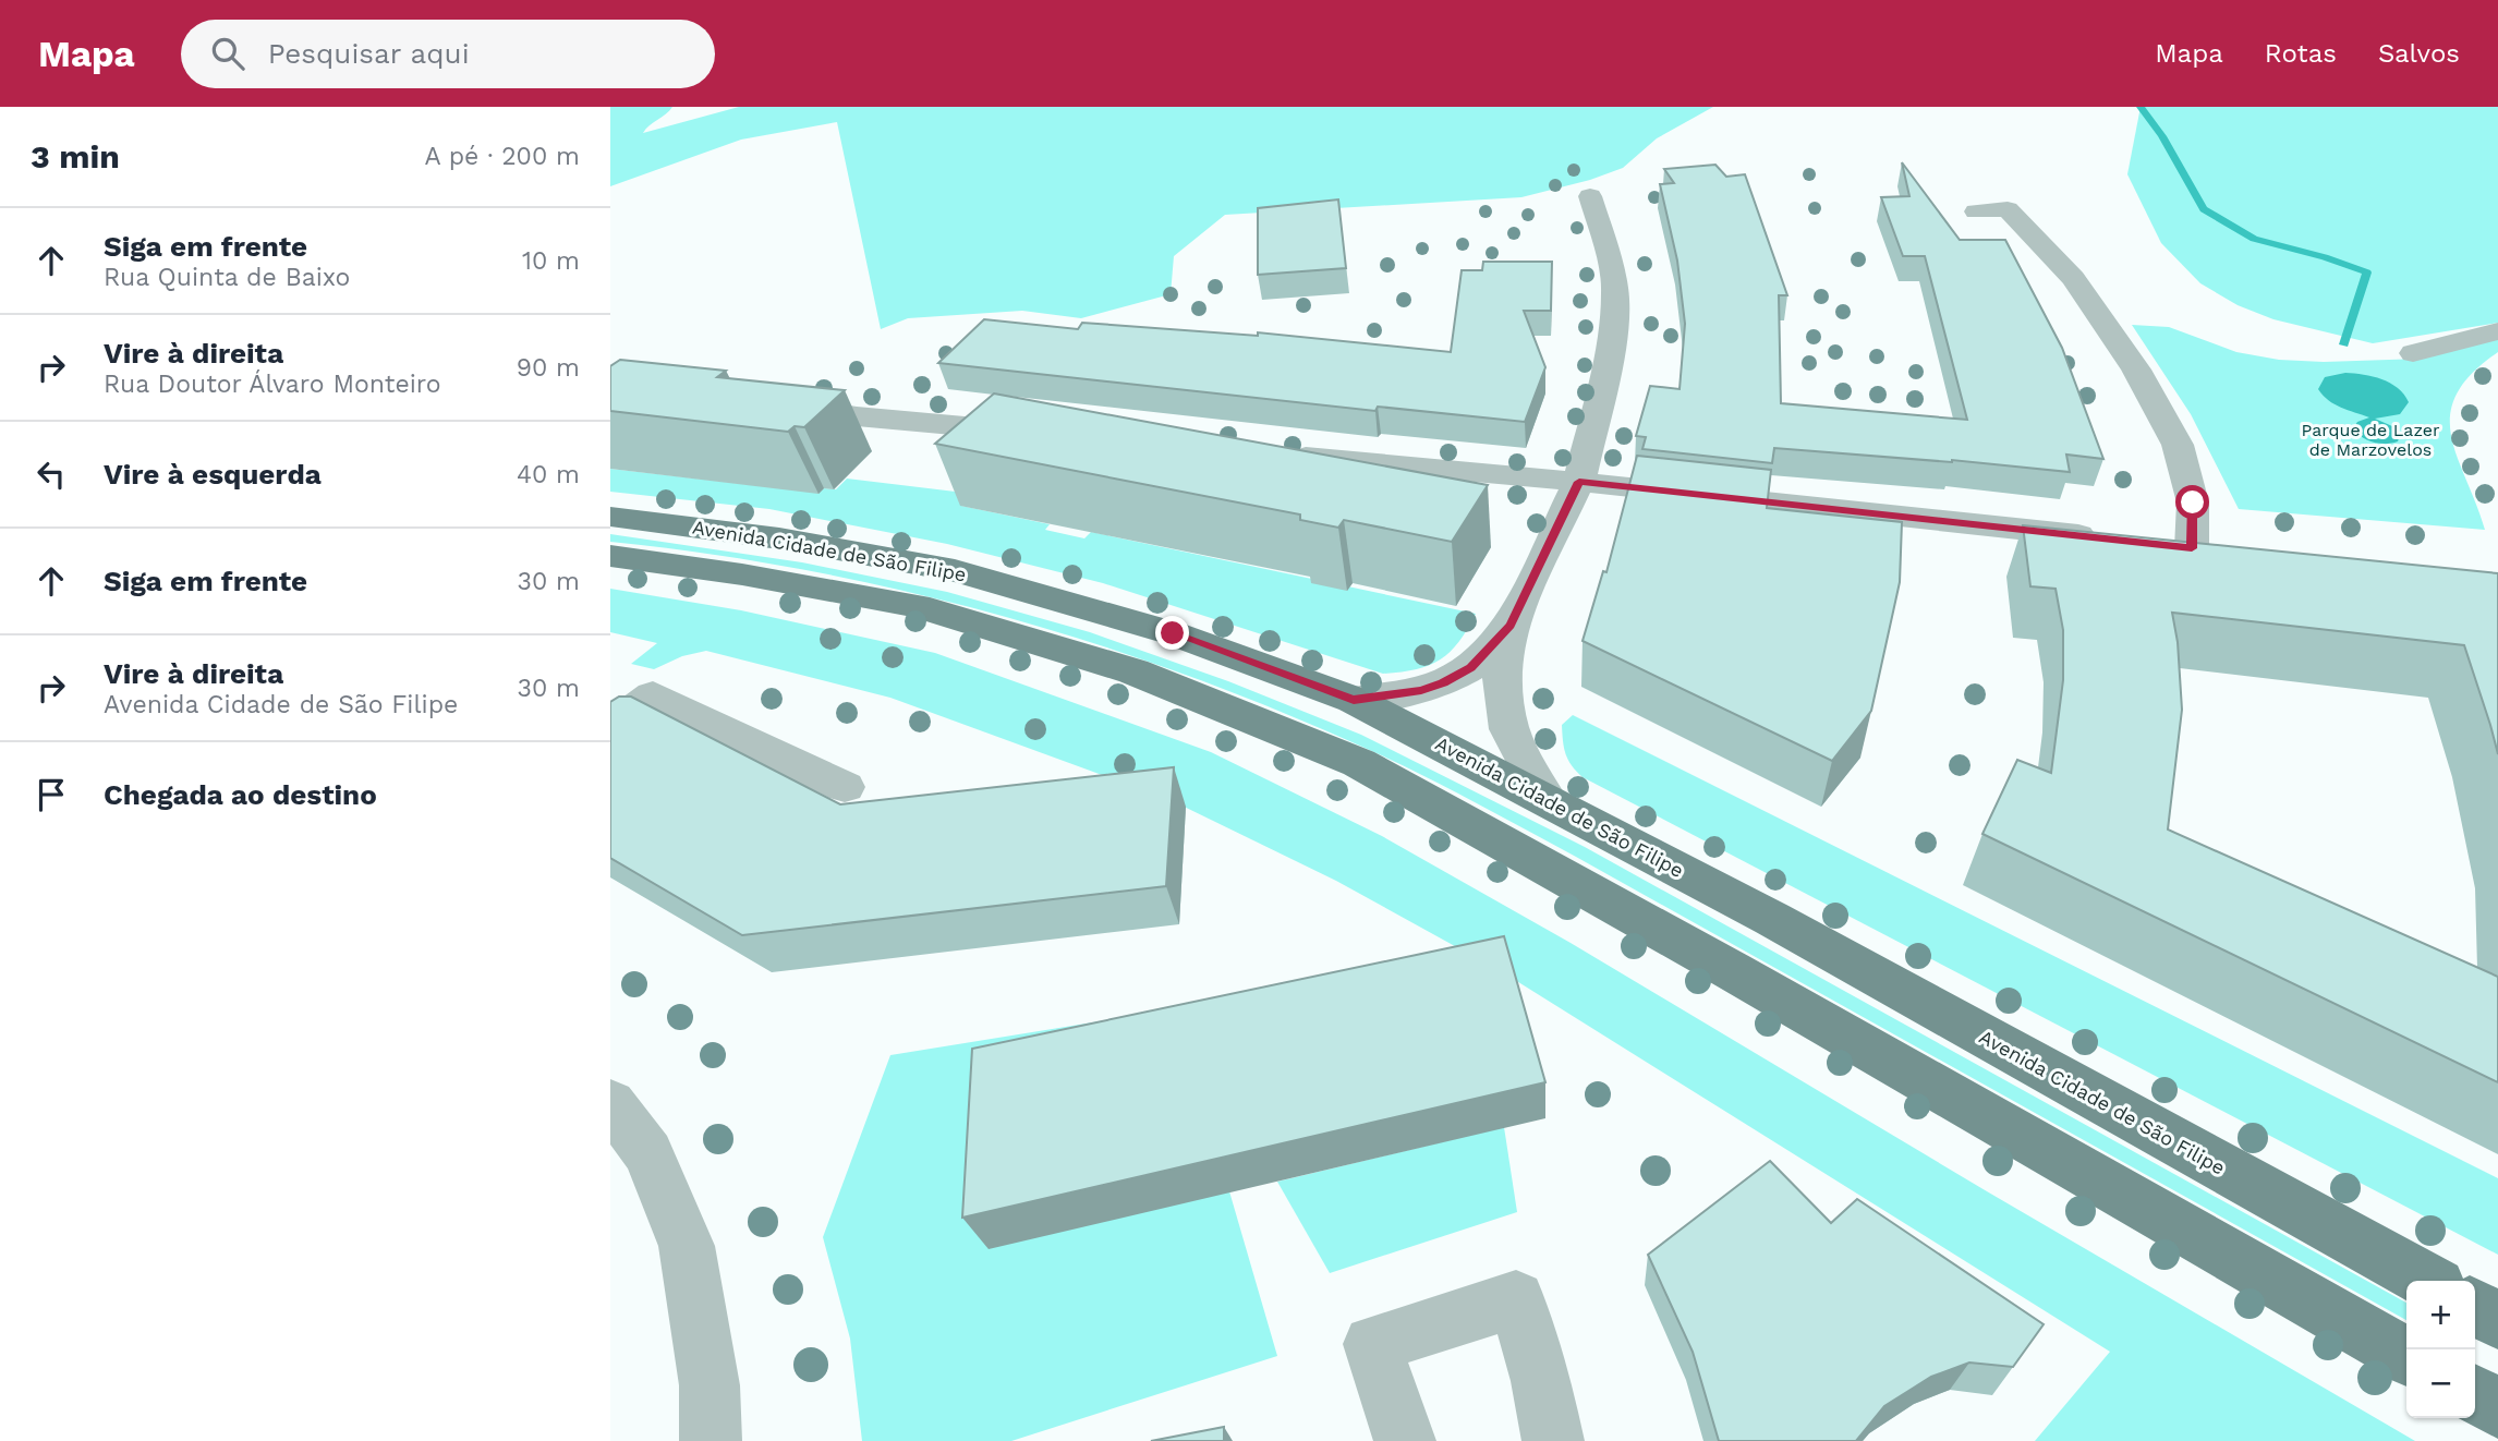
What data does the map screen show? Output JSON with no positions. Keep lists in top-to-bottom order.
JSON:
{
  "streets": {
    "main road": ["Avenida Cidade de São Filipe"]
  },
  "parks": ["Parque de Lazer de Marzovelos"],
  "page": {
    "header": "Mapa",
    "search": "Pesquisar aqui",
    "nav": ["Mapa", "Rotas", "Salvos"],
    "heading": ["3 min", "A pé · 200 m"],
    "list": [
      ["Siga em frente", "Rua Quinta de Baixo", "10 m"],
      ["Vire à direita", "Rua Doutor Álvaro Monteiro", "90 m"],
      ["Vire à esquerda", "40 m"],
      ["Siga em frente", "30 m"],
      ["Vire à direita", "Avenida Cidade de São Filipe", "30 m"],
      "Chegada ao destino"
    ],
    "map_buttons": ["+", "−"]
  }
}
